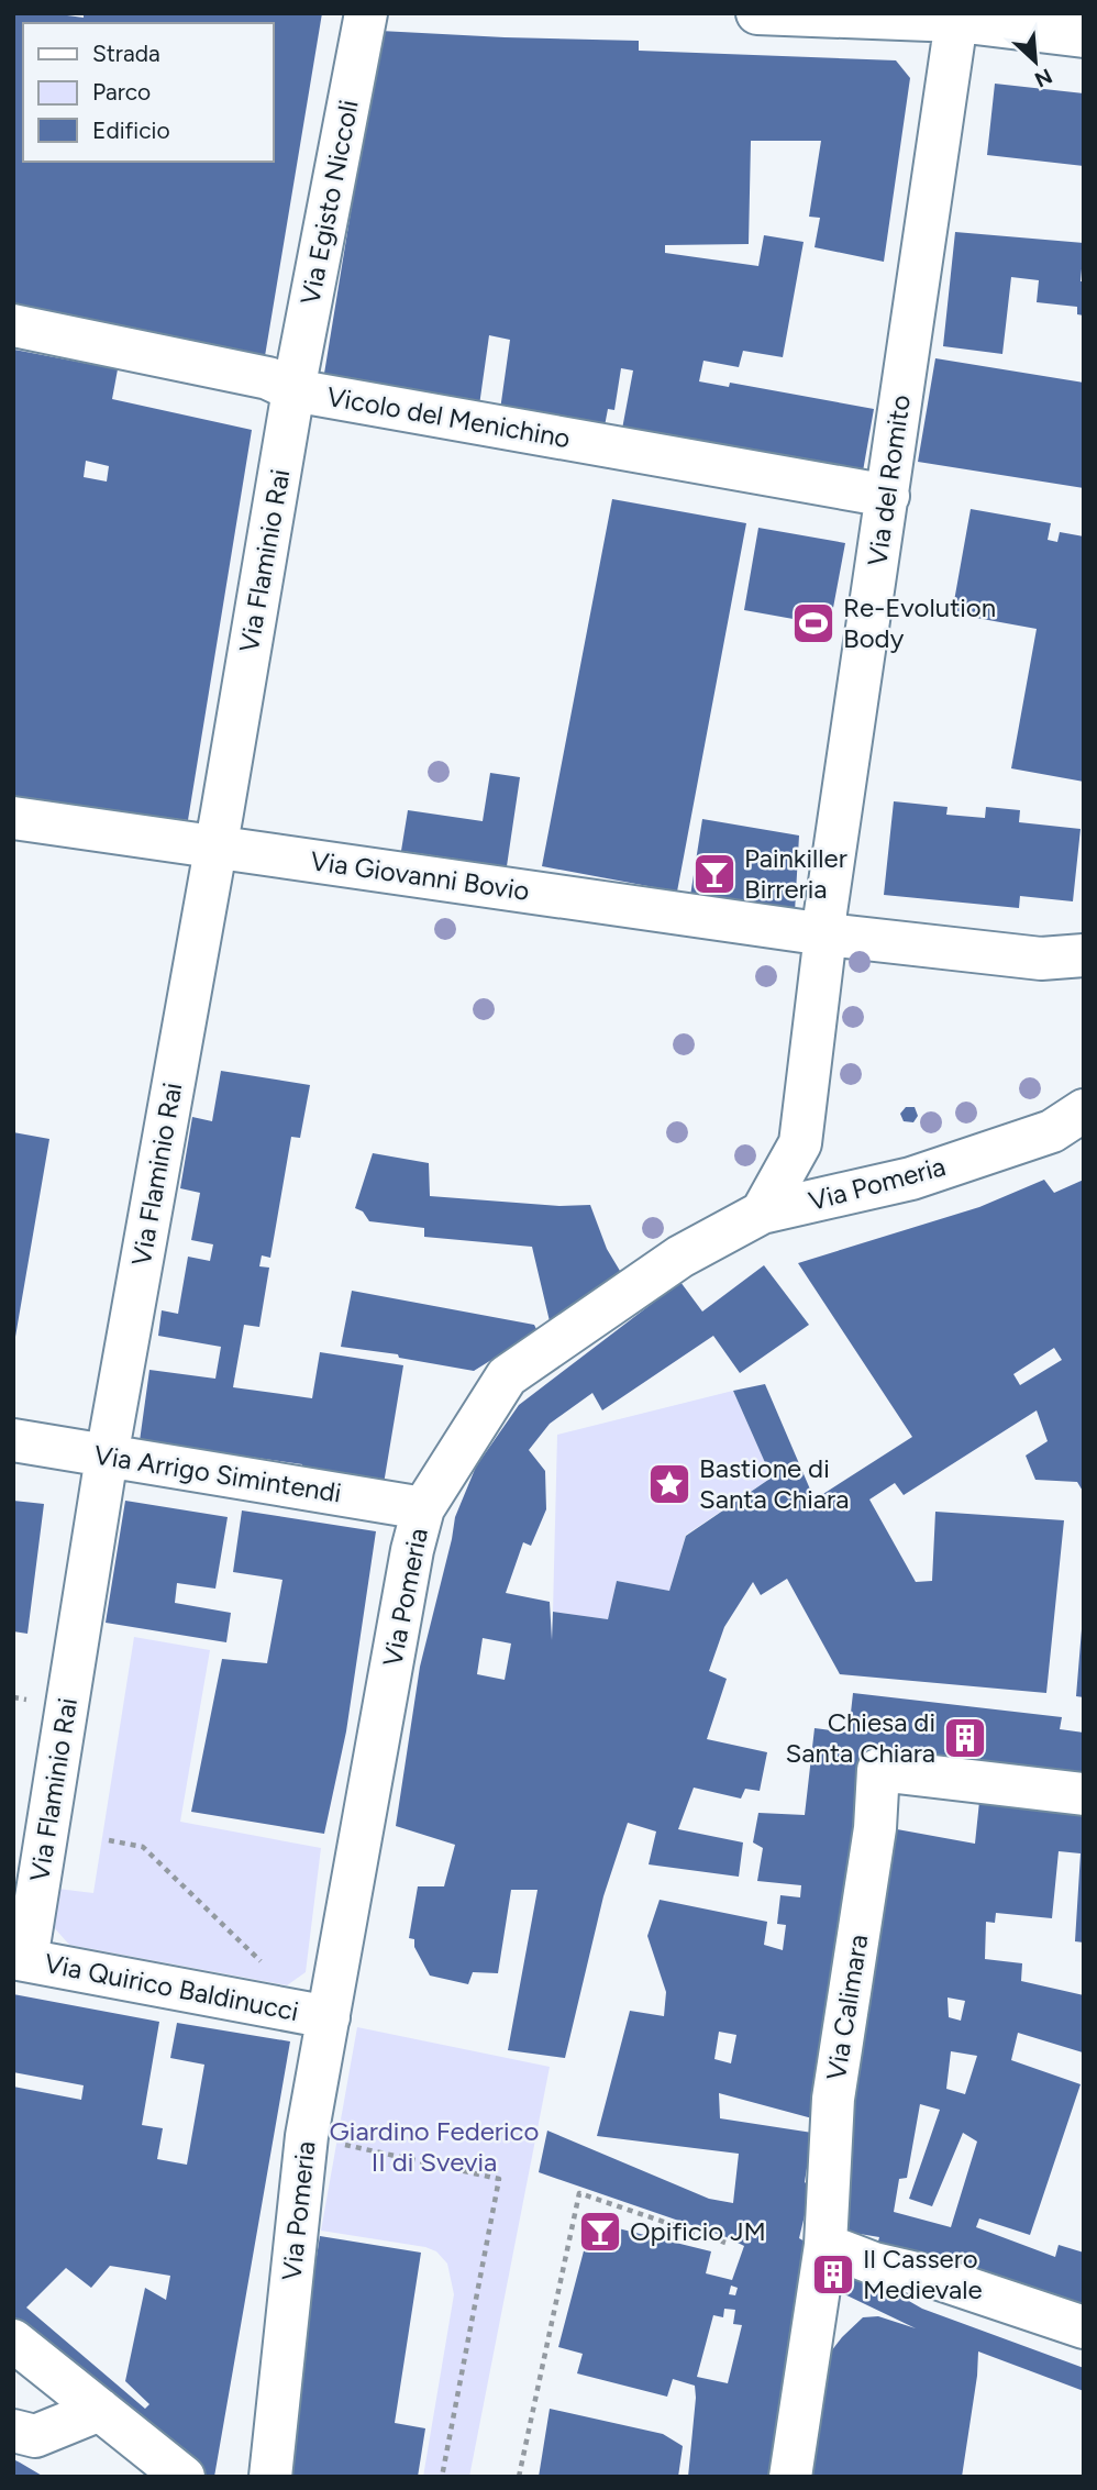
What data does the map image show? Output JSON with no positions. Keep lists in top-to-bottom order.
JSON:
{
  "streets": {
    "street": [
      "Via Egisto Niccoli",
      "Vicolo del Menichino",
      "Via del Romito",
      "Via Flaminio Rai",
      "Via Giovanni Bovio",
      "Via Pomeria",
      "Via Arrigo Simintendi",
      "Via Quirico Baldinucci",
      "Via Calimara"
    ]
  },
  "crossings": [
    ["Via Egisto Niccoli", "Vicolo del Menichino"],
    ["Via Egisto Niccoli", "Via Flaminio Rai"],
    ["Vicolo del Menichino", "Via del Romito"],
    ["Vicolo del Menichino", "Via Flaminio Rai"],
    ["Via del Romito", "Via Giovanni Bovio"],
    ["Via del Romito", "Via Pomeria"],
    ["Via Flaminio Rai", "Via Giovanni Bovio"],
    ["Via Flaminio Rai", "Via Arrigo Simintendi"],
    ["Via Flaminio Rai", "Via Quirico Baldinucci"],
    ["Via Pomeria", "Via Arrigo Simintendi"],
    ["Via Pomeria", "Via Quirico Baldinucci"]
  ],
  "parks": ["Giardino Federico II di Svevia"],
  "places": {
    "sports": ["Re-Evolution Body"],
    "bar": ["Painkiller Birreria", "Opificio JM"],
    "place": ["Bastione di Santa Chiara"],
    "building": ["Chiesa di Santa Chiara", "Il Cassero Medievale"]
  },
  "legend": ["Strada", "Parco", "Edificio"],
  "north": "bottom right"
}
